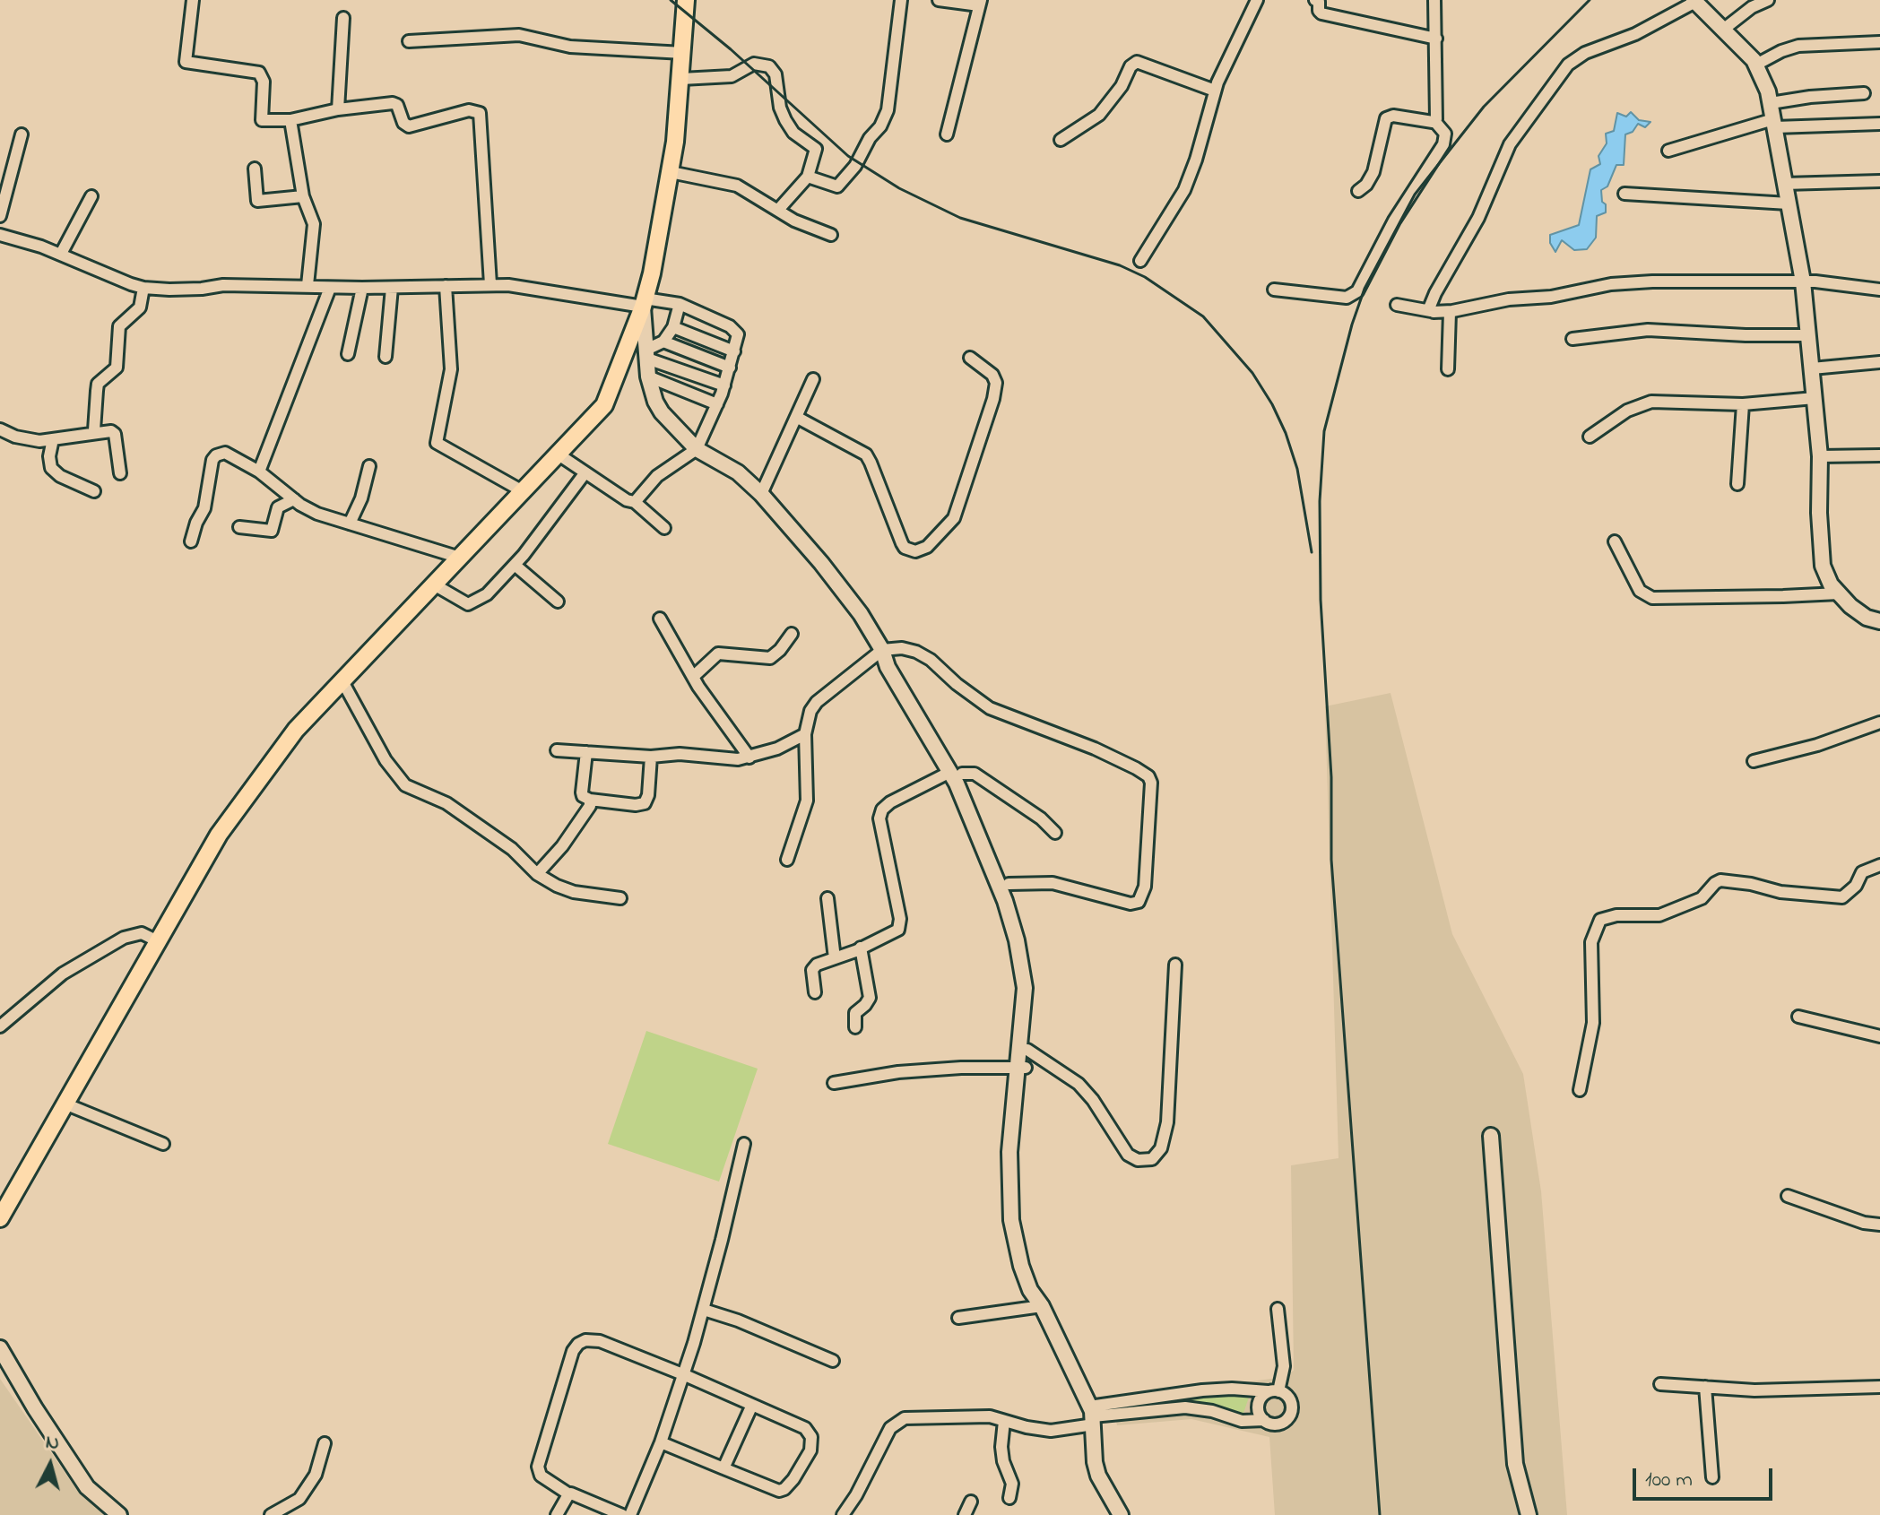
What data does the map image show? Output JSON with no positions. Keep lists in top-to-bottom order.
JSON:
{
  "scale_bar": "100 m",
  "north": "top"
}
